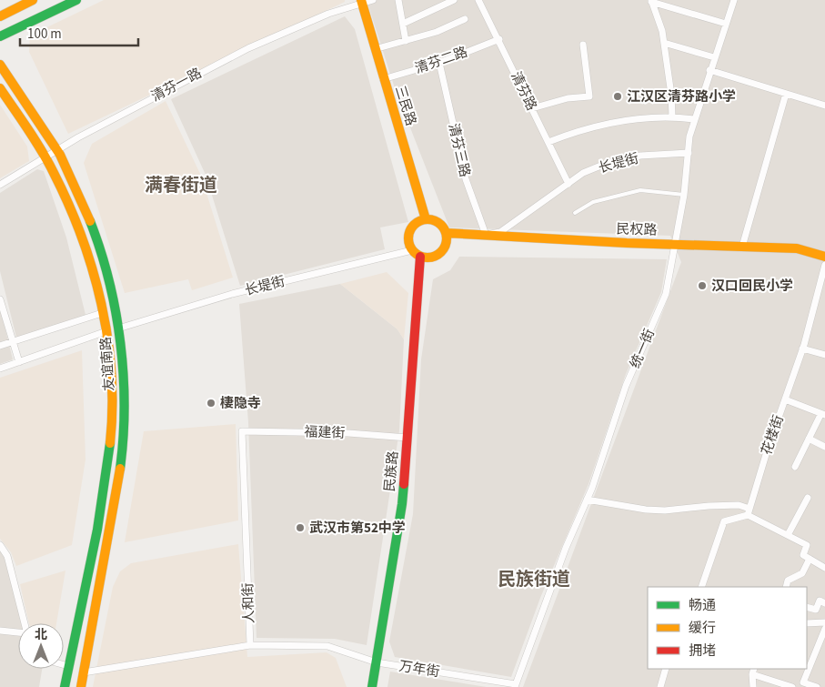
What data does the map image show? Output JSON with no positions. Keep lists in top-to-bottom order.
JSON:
{
  "streets": {
    "main road": [
      "三民路",
      "民权路",
      "友谊南路",
      "民族路"
    ],
    "street": [
      "清芬二路",
      "清芬一路",
      "清芬路",
      "清芬三路",
      "长堤街",
      "统一街",
      "福建街",
      "花楼街",
      "人和街",
      "万年街"
    ]
  },
  "crossings": [
    ["清芬二路", "清芬路"],
    ["清芬二路", "三民路"],
    ["清芬二路", "清芬三路"],
    ["清芬一路", "三民路"],
    ["清芬一路", "友谊南路"],
    ["清芬路", "长堤街"],
    ["三民路", "长堤街"],
    ["三民路", "民权路"],
    ["三民路", "民族路"],
    ["清芬三路", "长堤街"],
    ["清芬三路", "民权路"],
    ["长堤街", "民权路"],
    ["长堤街", "统一街"],
    ["长堤街", "友谊南路"],
    ["长堤街", "民族路"],
    ["民权路", "统一街"],
    ["民权路", "民族路"],
    ["统一街", "万年街"],
    ["福建街", "民族路"],
    ["福建街", "人和街"],
    ["民族路", "万年街"]
  ],
  "districts": ["满春街道", "民族街道"],
  "places": [
    "江汉区清芬路小学",
    "汉口回民小学",
    "棲隐寺",
    "武汉市第52中学"
  ],
  "legend": ["畅通", "缓行", "拥堵"],
  "scale_bar": "100 m",
  "north": "top"
}
